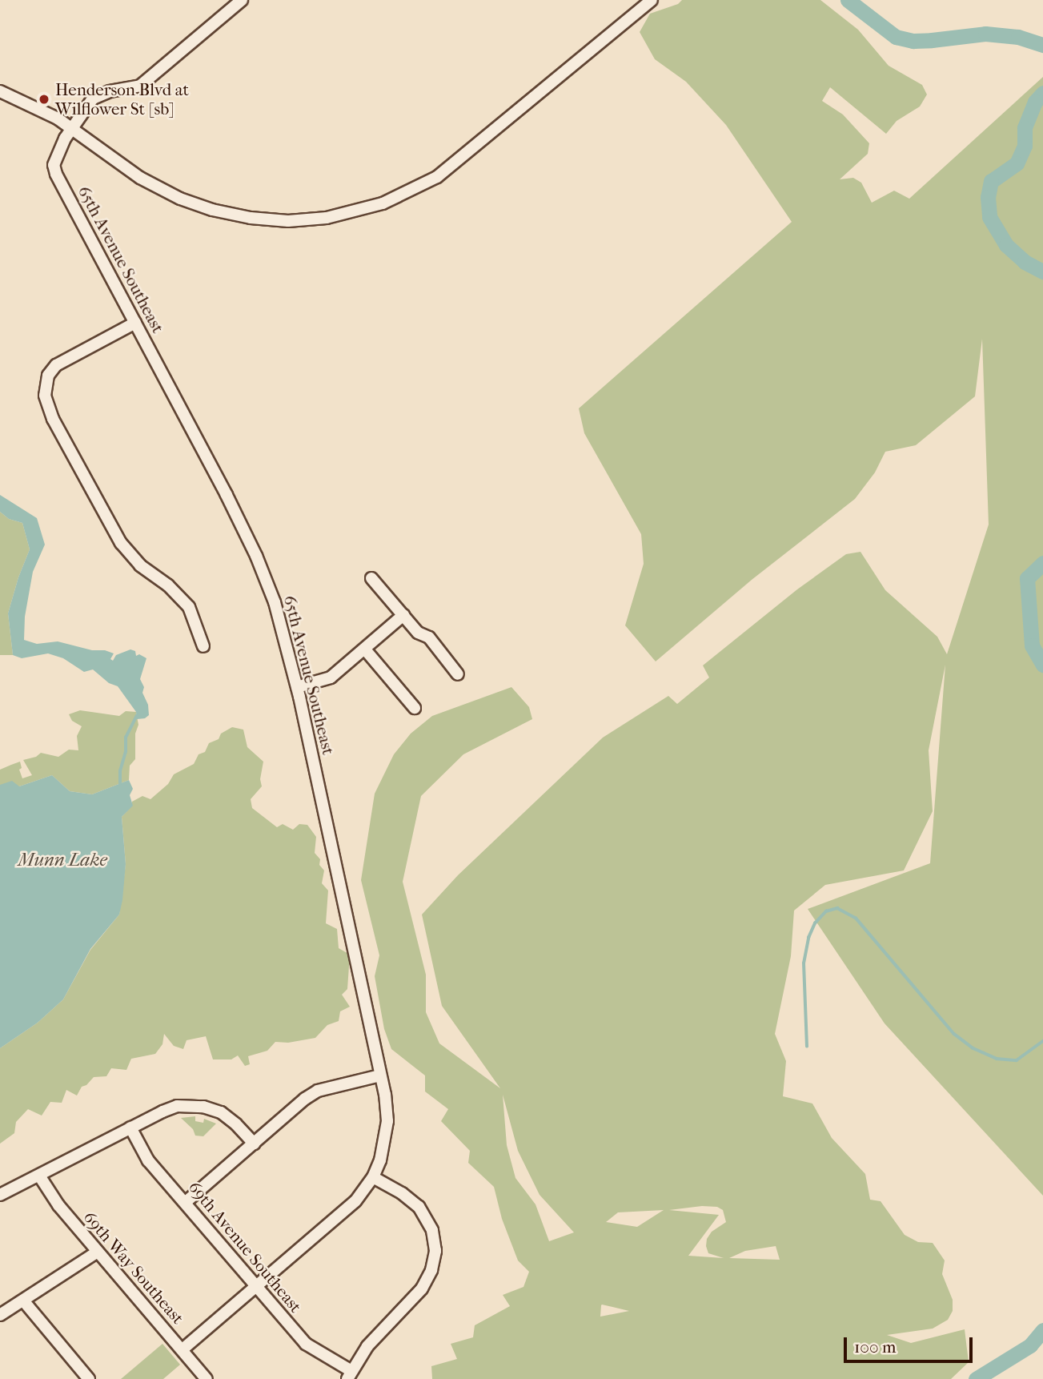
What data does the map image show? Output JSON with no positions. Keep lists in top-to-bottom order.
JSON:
{
  "streets": {
    "street": ["65th Avenue Southeast", "69th Avenue Southeast", "69th Way Southeast"]
  },
  "crossings": [
    ["65th Avenue Southeast", "69th Avenue Southeast"],
    ["65th Avenue Southeast", "69th Way Southeast"]
  ],
  "water": ["Munn Lake"],
  "places": ["Henderson Blvd at Wilflower St [sb]"],
  "scale_bar": "100 m"
}
